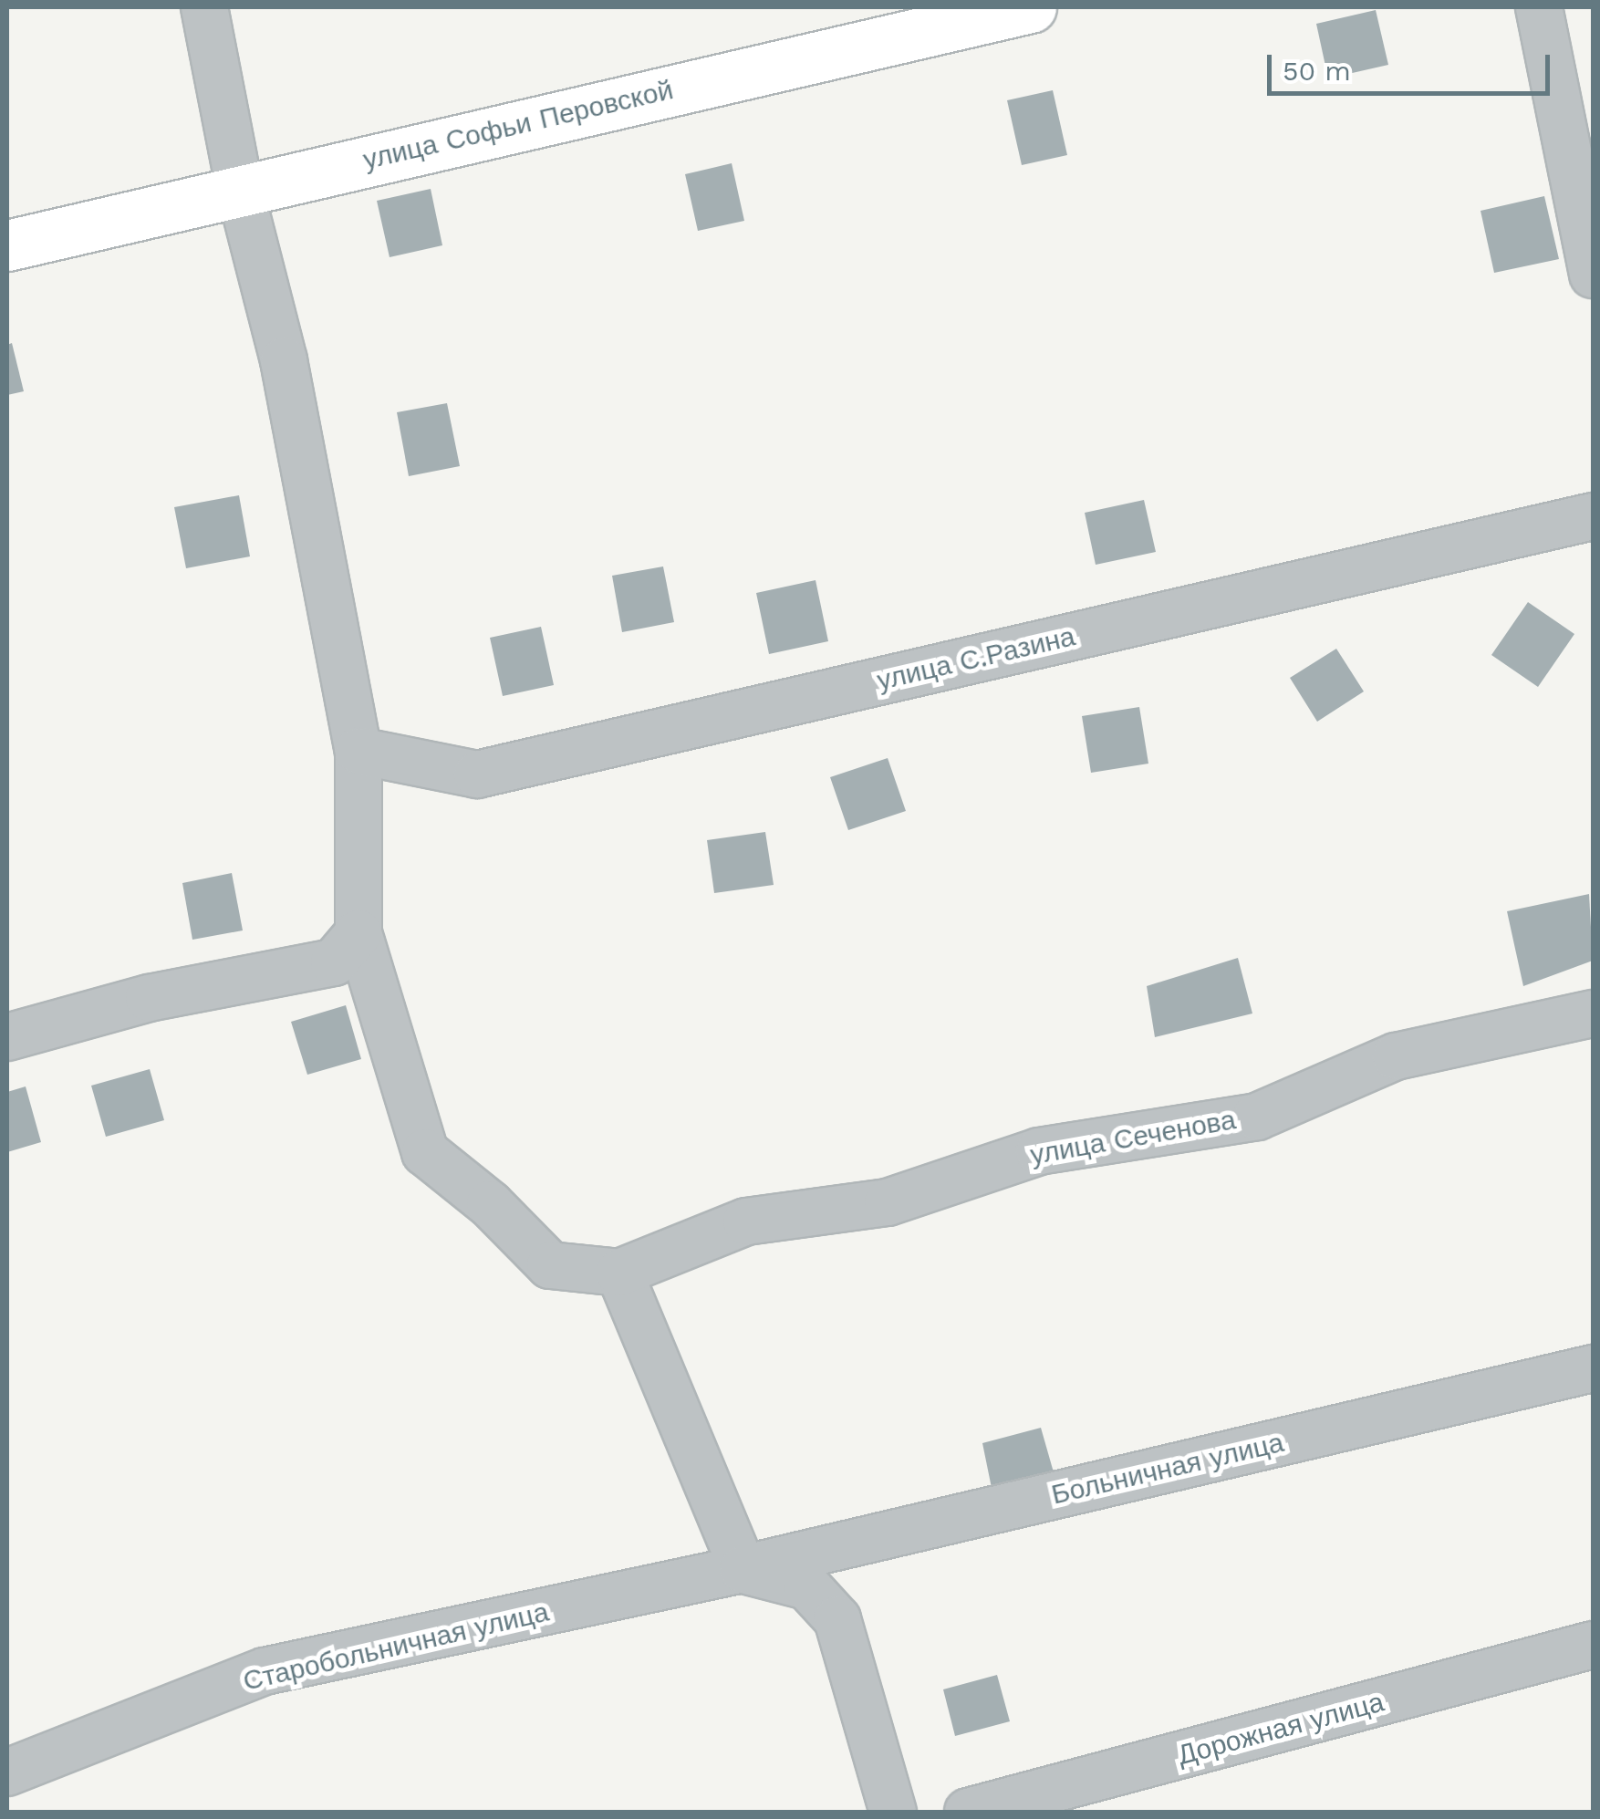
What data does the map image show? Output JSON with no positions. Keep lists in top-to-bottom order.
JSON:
{
  "streets": {
    "main road": ["улица Софьи Перовской"],
    "street": [
      "улица С.Разина",
      "улица Сеченова",
      "Больничная улица",
      "Старобольничная улица",
      "Дорожная улица"
    ]
  },
  "crossings": [
    ["Больничная улица", "Старобольничная улица"]
  ],
  "scale_bar": "50 m"
}
